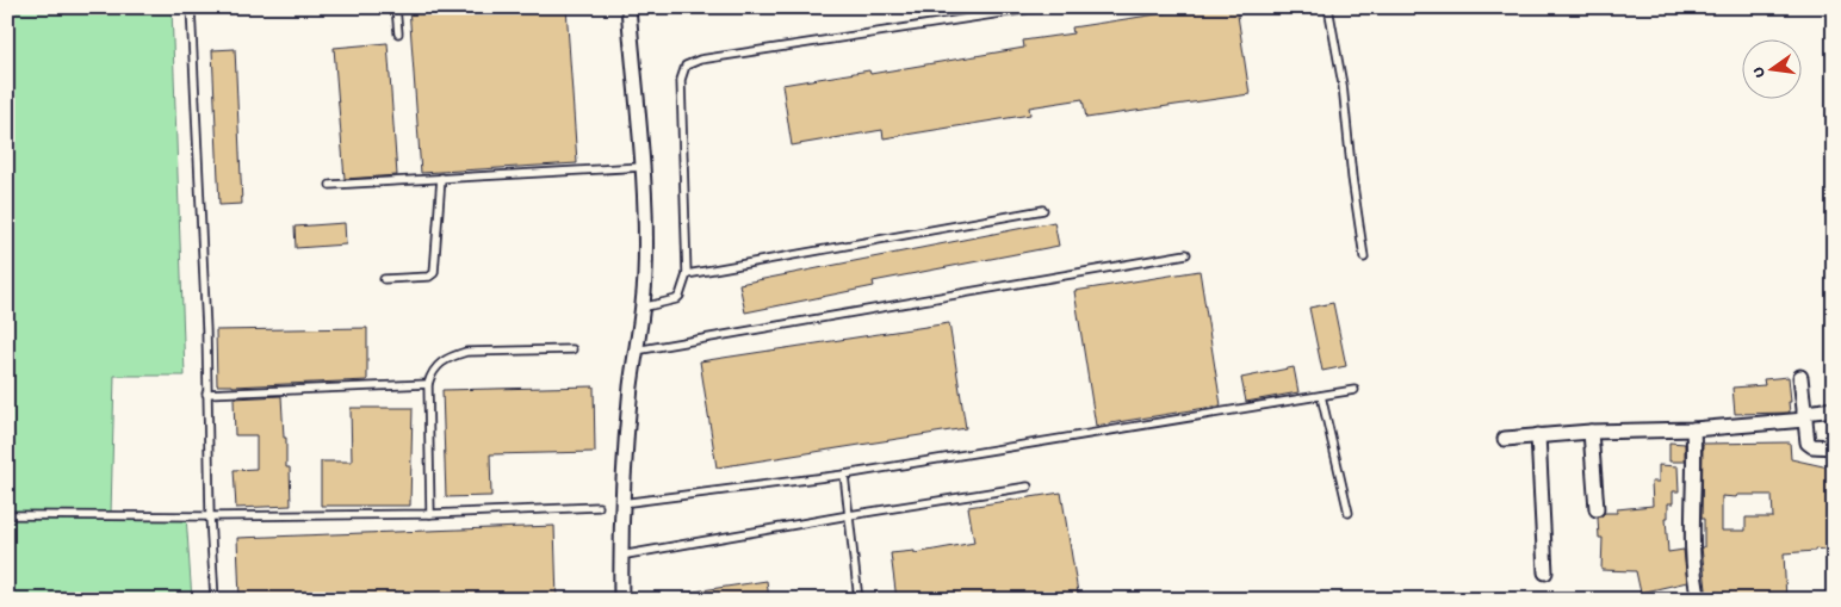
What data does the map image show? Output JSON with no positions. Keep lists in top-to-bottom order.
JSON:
{
  "north": "left"
}
